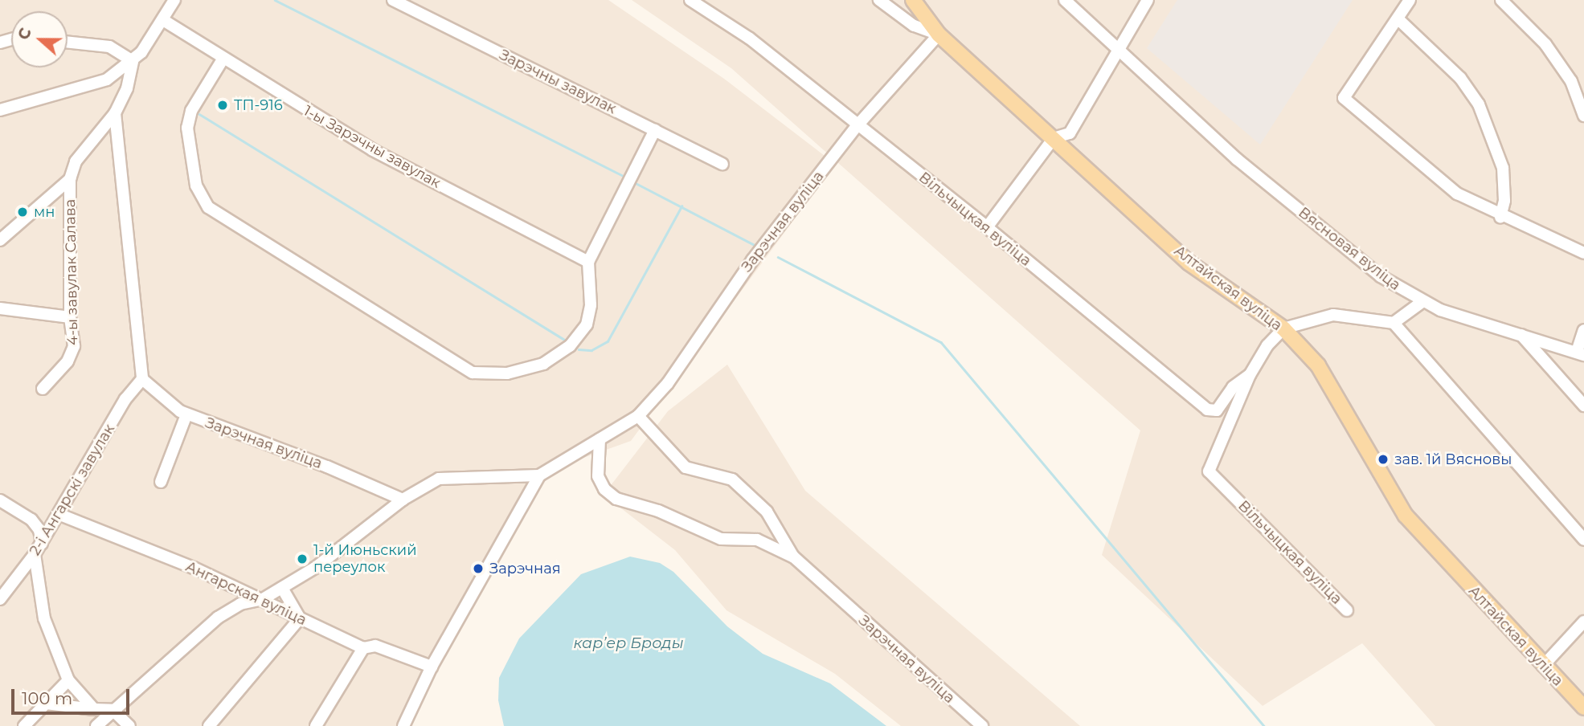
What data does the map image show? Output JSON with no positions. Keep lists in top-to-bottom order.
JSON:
{
  "streets": {
    "main road": ["Алтайская вуліца"],
    "street": [
      "Зарэчны завулак",
      "1-ы Зарэчны завулак",
      "Вільчыцкая вуліца",
      "Зарэчная вуліца",
      "Вясновая вуліца",
      "4-ы завулак Салава",
      "2-і Ангарскі завулак",
      "Ангарская вуліца"
    ]
  },
  "crossings": [
    ["Вільчыцкая вуліца", "Зарэчная вуліца"],
    ["Зарэчная вуліца", "Алтайская вуліца"],
    ["Зарэчная вуліца", "2-і Ангарскі завулак"],
    ["2-і Ангарскі завулак", "Ангарская вуліца"]
  ],
  "water": ["карʼер Броды"],
  "places": [
    "ТП-916",
    "мн",
    "зав. 1й Вясновы",
    "1-й Июньский переулок",
    "Зарэчная"
  ],
  "scale_bar": "100 m",
  "north": "left"
}
